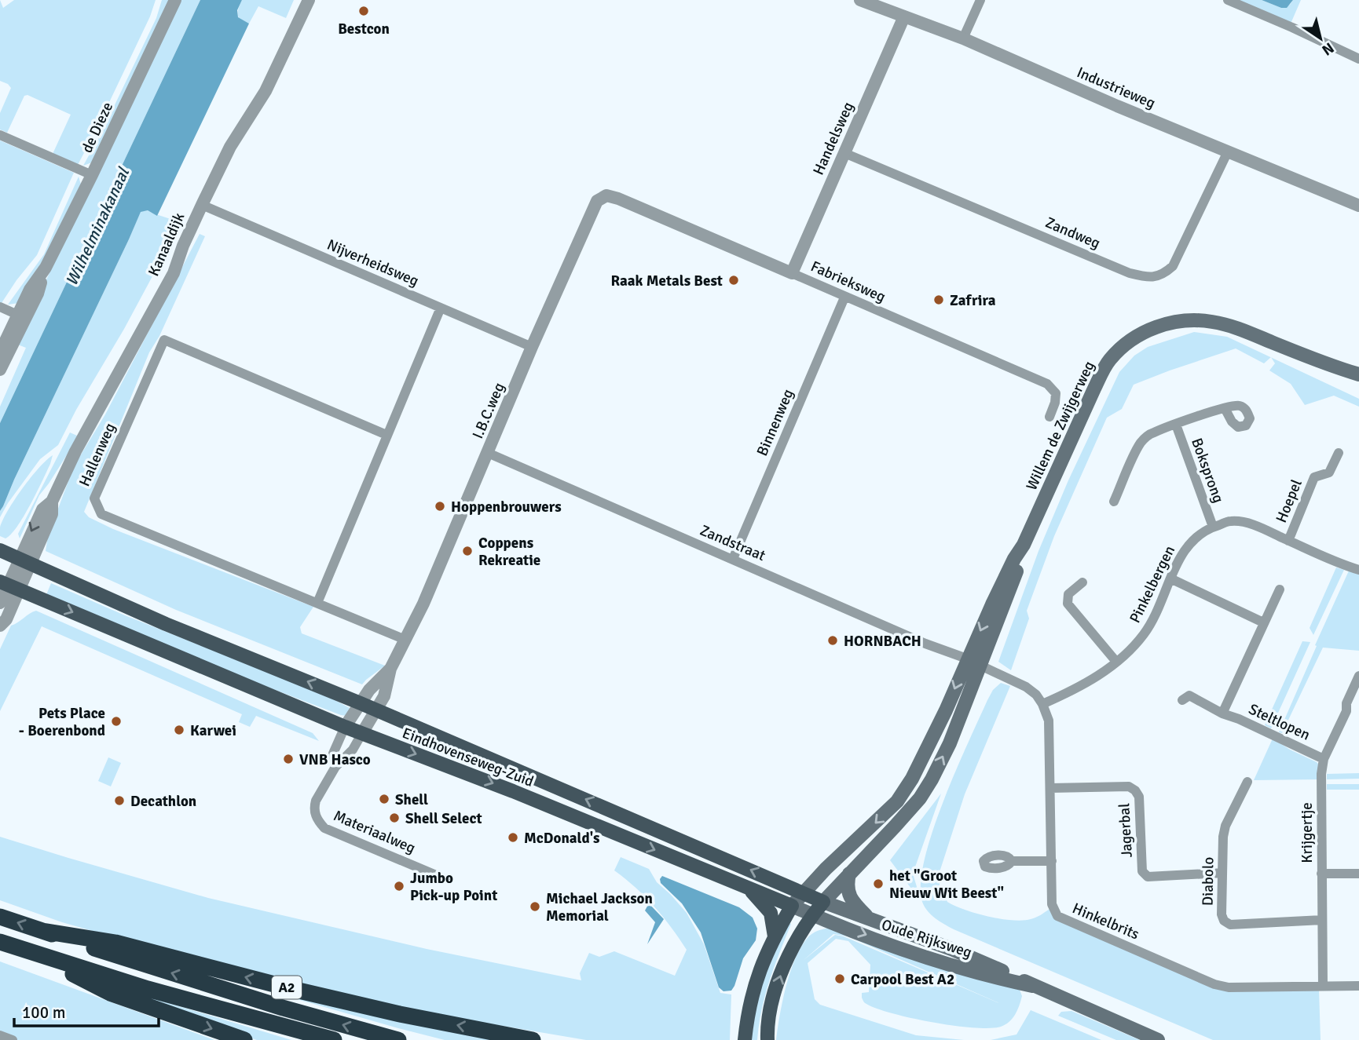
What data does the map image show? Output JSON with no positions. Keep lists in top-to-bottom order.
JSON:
{
  "streets": {
    "highway": ["A2"],
    "main road": ["Willem de Zwijgerweg", "Eindhovenseweg-Zuid", "Oude Rijksweg"],
    "street": [
      "Industrieweg",
      "de Dieze",
      "Handelsweg",
      "Zandweg",
      "Kanaaldijk",
      "Nijverheidsweg",
      "Fabrieksweg",
      "I.B.C.weg",
      "Binnenweg",
      "Hallenweg",
      "Boksprong",
      "Hoepel",
      "Zandstraat",
      "Pinkelbergen",
      "Steltlopen",
      "Jagerbal",
      "Materiaalweg",
      "Krijgertje",
      "Diabolo",
      "Hinkelbrits"
    ]
  },
  "crossings": [
    ["Industrieweg", "Handelsweg"],
    ["Industrieweg", "Zandweg"],
    ["Handelsweg", "Zandweg"],
    ["Handelsweg", "Fabrieksweg"],
    ["Kanaaldijk", "Nijverheidsweg"],
    ["Kanaaldijk", "Eindhovenseweg-Zuid"],
    ["Nijverheidsweg", "I.B.C.weg"],
    ["Fabrieksweg", "I.B.C.weg"],
    ["Fabrieksweg", "Binnenweg"],
    ["I.B.C.weg", "Zandstraat"],
    ["I.B.C.weg", "Eindhovenseweg-Zuid"],
    ["I.B.C.weg", "Materiaalweg"],
    ["Binnenweg", "Zandstraat"],
    ["Willem de Zwijgerweg", "Zandstraat"],
    ["Willem de Zwijgerweg", "Eindhovenseweg-Zuid"],
    ["Willem de Zwijgerweg", "Oude Rijksweg"],
    ["Boksprong", "Pinkelbergen"],
    ["Hoepel", "Pinkelbergen"],
    ["Pinkelbergen", "Hinkelbrits"],
    ["Steltlopen", "Krijgertje"],
    ["Eindhovenseweg-Zuid", "Materiaalweg"],
    ["Eindhovenseweg-Zuid", "Oude Rijksweg"],
    ["Jagerbal", "Diabolo"],
    ["Jagerbal", "Hinkelbrits"],
    ["Krijgertje", "Diabolo"],
    ["Krijgertje", "Hinkelbrits"]
  ],
  "water": ["Wilhelminakanaal"],
  "places": [
    "Bestcon",
    "Raak Metals Best",
    "Zafrira",
    "Hoppenbrouwers",
    "Coppens Rekreatie",
    "HORNBACH",
    "Pets Place - Boerenbond",
    "Karwei",
    "VNB Hasco",
    "Shell",
    "Decathlon",
    "Shell Select",
    "McDonald's",
    "het \"Groot Nieuw Wit Beest\"",
    "Jumbo Pick-up Point",
    "Michael Jackson Memorial",
    "Carpool Best A2"
  ],
  "scale_bar": "100 m",
  "north": "bottom right"
}
